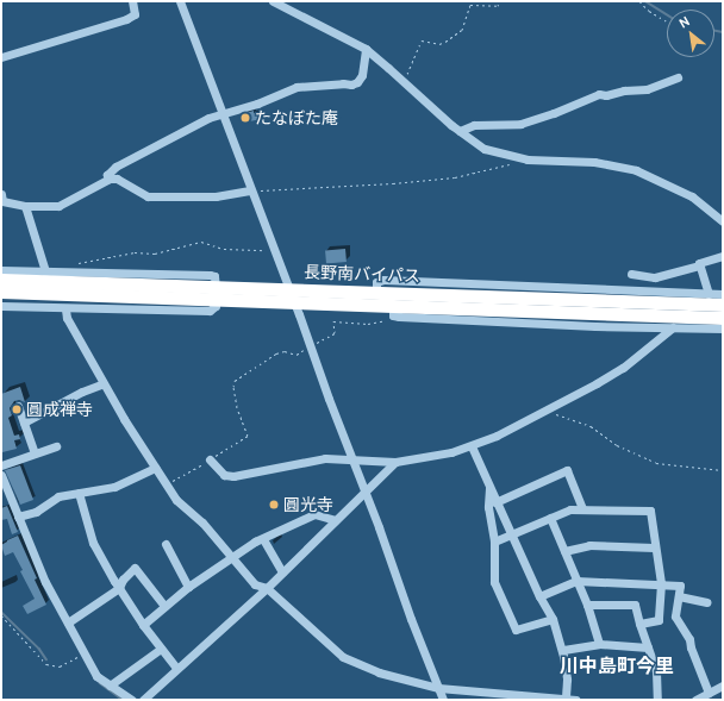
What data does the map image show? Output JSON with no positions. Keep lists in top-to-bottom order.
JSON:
{
  "streets": {
    "highway": ["長野南バイパス"]
  },
  "districts": ["川中島町今里"],
  "places": ["たなぼた庵", "圓成禅寺", "圓光寺"],
  "north": "top left"
}
